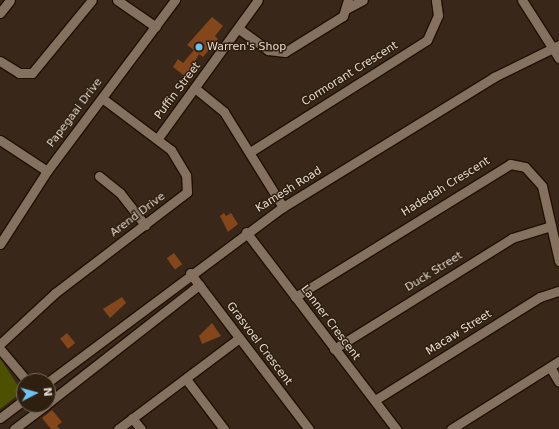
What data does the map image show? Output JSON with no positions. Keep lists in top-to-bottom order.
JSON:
{
  "streets": {
    "street": [
      "Cormorant Crescent",
      "Puffin Street",
      "Papegaai Drive",
      "Hadedah Crescent",
      "Kamesh Road",
      "Arend Drive",
      "Duck Street",
      "Lanner Crescent",
      "Macaw Street",
      "Grasvoel Crescent"
    ]
  },
  "crossings": [
    ["Puffin Street", "Arend Drive"],
    ["Papegaai Drive", "Arend Drive"],
    ["Hadedah Crescent", "Duck Street"],
    ["Hadedah Crescent", "Lanner Crescent"],
    ["Kamesh Road", "Lanner Crescent"],
    ["Kamesh Road", "Grasvoel Crescent"],
    ["Duck Street", "Lanner Crescent"],
    ["Lanner Crescent", "Macaw Street"]
  ],
  "places": ["Warren's Shop"],
  "north": "right"
}
